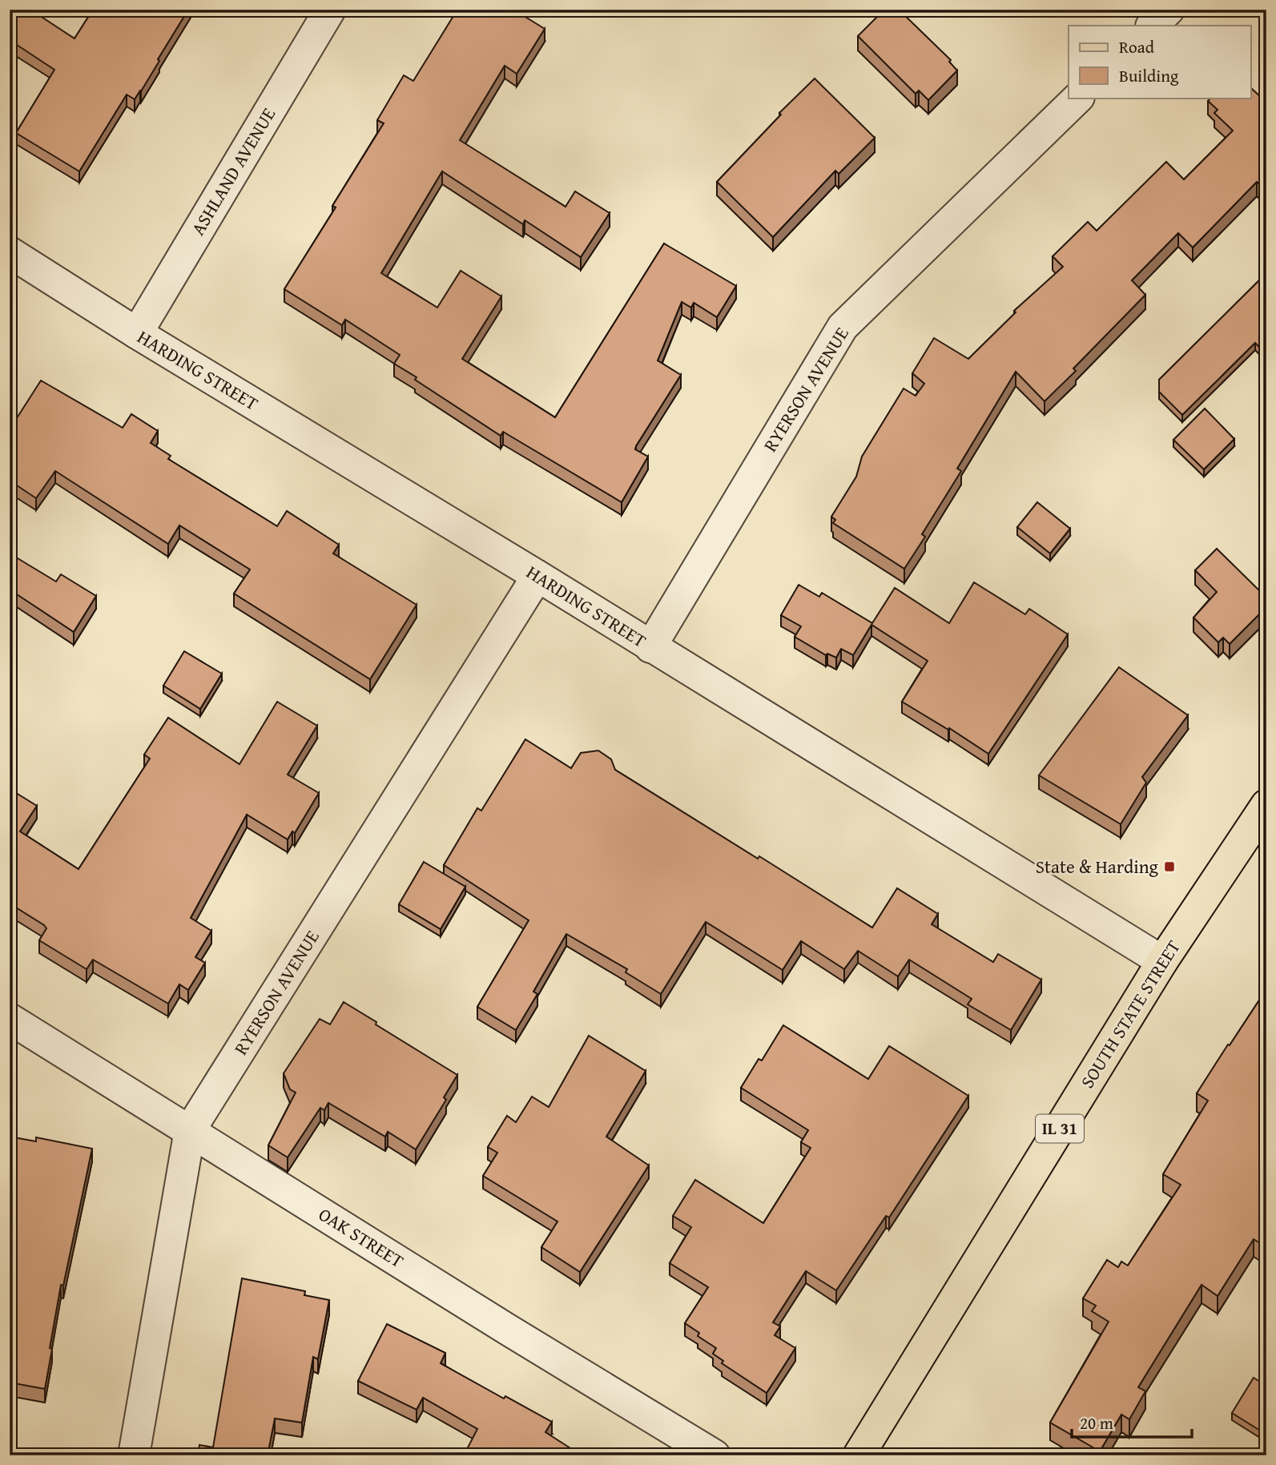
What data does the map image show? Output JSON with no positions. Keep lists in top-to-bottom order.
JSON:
{
  "streets": {
    "main road": ["SOUTH STATE STREET", "IL 31"],
    "street": [
      "ASHLAND AVENUE",
      "HARDING STREET",
      "RYERSON AVENUE",
      "OAK STREET"
    ]
  },
  "crossings": [
    ["ASHLAND AVENUE", "HARDING STREET"],
    ["HARDING STREET", "RYERSON AVENUE"],
    ["HARDING STREET", "SOUTH STATE STREET"],
    ["RYERSON AVENUE", "OAK STREET"]
  ],
  "places": {
    "transit": ["State & Harding"]
  },
  "legend": ["Road", "Building"],
  "scale_bar": "20 m"
}
